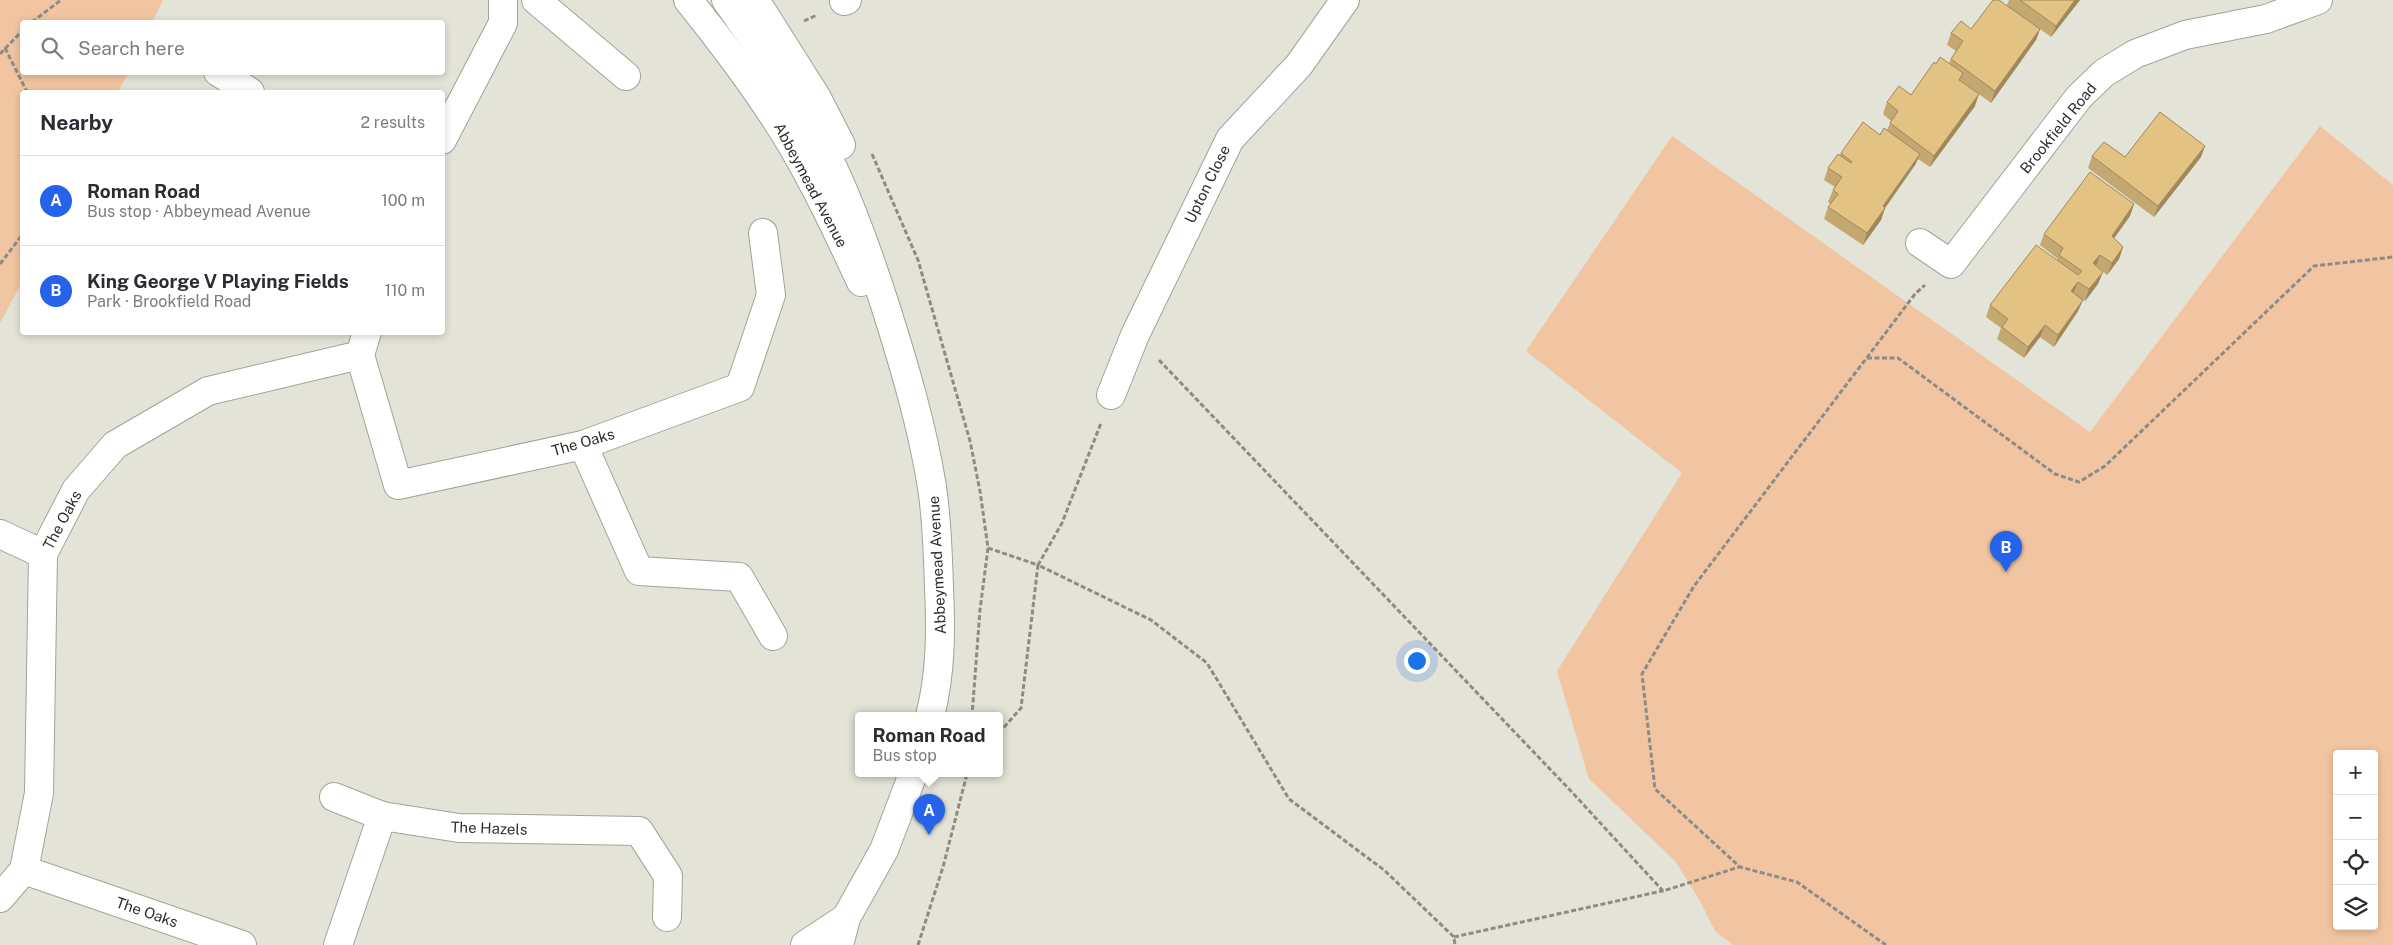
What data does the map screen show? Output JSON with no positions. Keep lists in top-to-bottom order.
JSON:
{
  "streets": {
    "street": [
      "Brookfield Road",
      "Upton Close",
      "Abbeymead Avenue",
      "The Oaks",
      "The Hazels"
    ]
  },
  "page": {
    "search": "Search here",
    "heading": ["Nearby", "2 results"],
    "list": [
      {
        "mark": "A",
        "name": "Roman Road",
        "note": "Bus stop · Abbeymead Avenue",
        "value": "100 m"
      },
      {
        "mark": "B",
        "name": "King George V Playing Fields",
        "note": "Park · Brookfield Road",
        "value": "110 m"
      }
    ],
    "pins": ["B", "A"],
    "popup": ["Roman Road", "Bus stop"],
    "map_buttons": ["+", "−"]
  }
}
